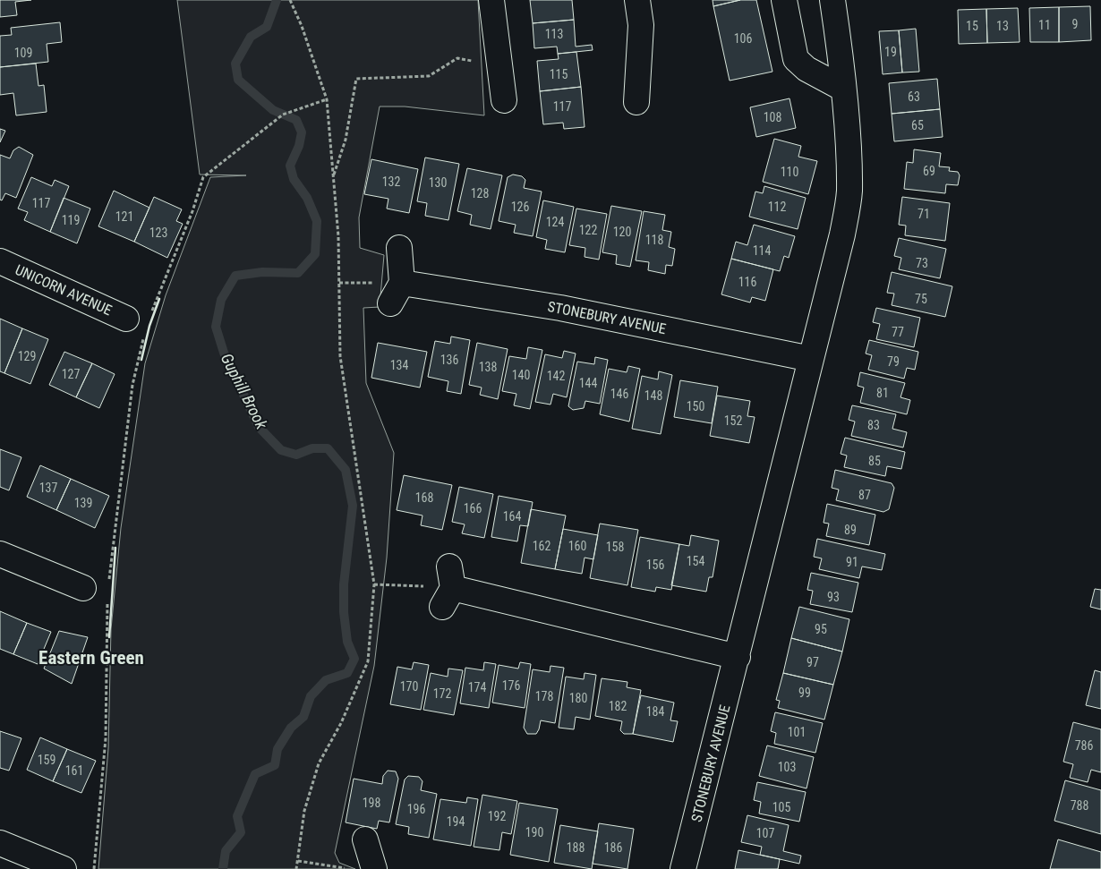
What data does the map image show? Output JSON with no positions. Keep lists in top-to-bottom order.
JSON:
{
  "streets": {
    "street": ["UNICORN AVENUE", "STONEBURY AVENUE"]
  },
  "districts": ["Eastern Green"],
  "water": ["Guphill Brook"],
  "house_numbers": [
    "9",
    "11",
    "15",
    "13",
    "113",
    "106",
    "19",
    "109",
    "115",
    "63",
    "117",
    "108",
    "65",
    "69",
    "110",
    "132",
    "130",
    "128",
    "117",
    "126",
    "112",
    "71",
    "121",
    "119",
    "124",
    "122",
    "120",
    "123",
    "118",
    "114",
    "73",
    "116",
    "75",
    "77",
    "129",
    "136",
    "79",
    "134",
    "138",
    "127",
    "140",
    "142",
    "144",
    "81",
    "146",
    "148",
    "150",
    "152",
    "83",
    "85",
    "137",
    "87",
    "168",
    "139",
    "166",
    "164",
    "89",
    "162",
    "160",
    "158",
    "154",
    "91",
    "156",
    "93",
    "95",
    "97",
    "176",
    "170",
    "174",
    "99",
    "172",
    "178",
    "180",
    "182",
    "184",
    "101",
    "786",
    "159",
    "103",
    "161",
    "198",
    "788",
    "105",
    "196",
    "192",
    "194",
    "190",
    "107",
    "188",
    "186"
  ]
}
